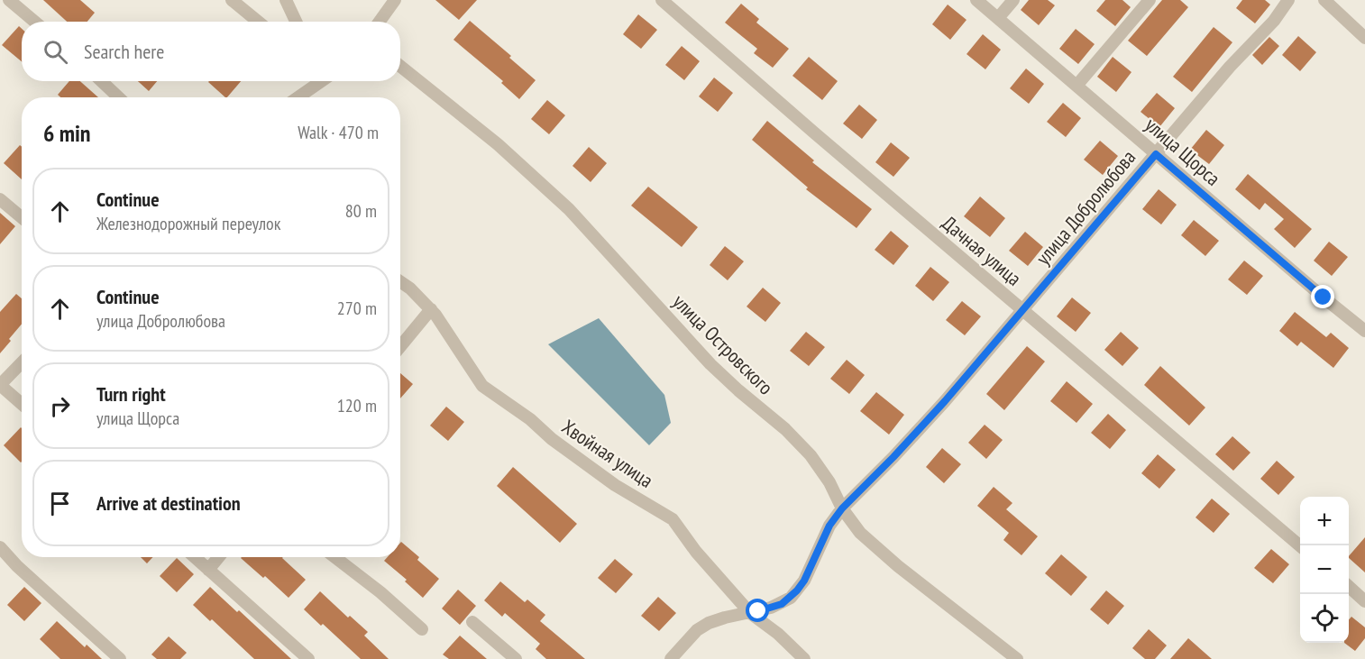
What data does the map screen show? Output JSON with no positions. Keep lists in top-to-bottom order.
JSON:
{
  "streets": {
    "street": [
      "улица Щорса",
      "улица Добролюбова",
      "Дачная улица",
      "улица Островского",
      "Хвойная улица"
    ]
  },
  "crossings": [
    ["улица Щорса", "улица Добролюбова"],
    ["улица Добролюбова", "Дачная улица"],
    ["улица Добролюбова", "улица Островского"],
    ["улица Добролюбова", "Хвойная улица"]
  ],
  "page": {
    "search": "Search here",
    "heading": ["6 min", "Walk · 470 m"],
    "list": [
      ["Continue", "Железнодорожный переулок", "80 m"],
      ["Continue", "улица Добролюбова", "270 m"],
      ["Turn right", "улица Щорса", "120 m"],
      "Arrive at destination"
    ],
    "map_buttons": ["+", "−"]
  }
}
